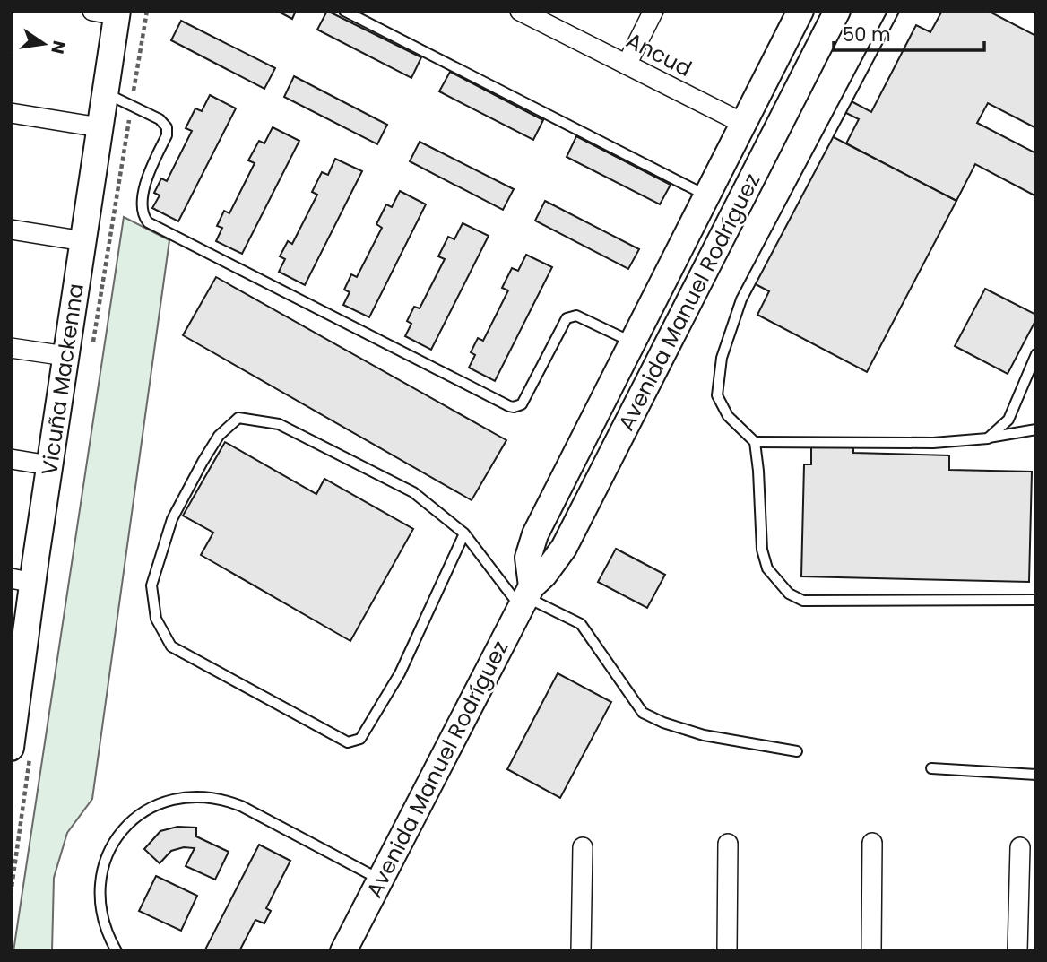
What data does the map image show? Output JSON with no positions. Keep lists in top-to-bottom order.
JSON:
{
  "streets": {
    "main road": ["Avenida Manuel Rodríguez", "Vicuña Mackenna"],
    "street": ["Ancud"]
  },
  "crossings": [
    ["Ancud", "Avenida Manuel Rodríguez"]
  ],
  "scale_bar": "50 m",
  "north": "right"
}
